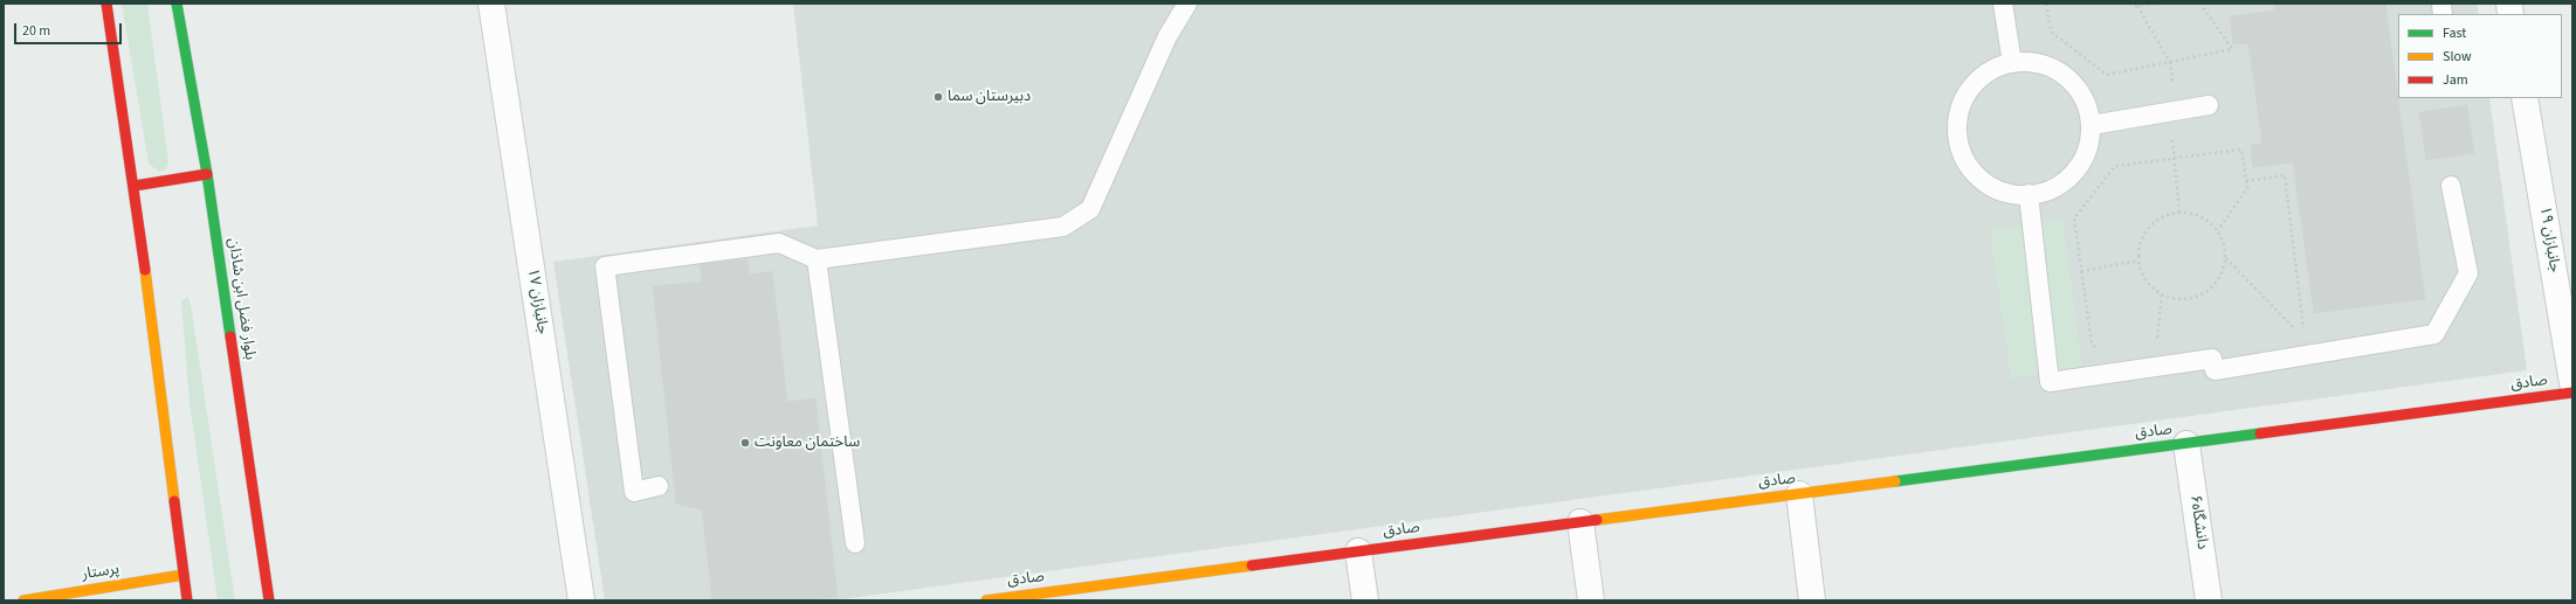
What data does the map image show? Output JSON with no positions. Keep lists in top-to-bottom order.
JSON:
{
  "streets": {
    "street": [
      "جانبازان ۱۹",
      "بلوار فضل ابن شاذان",
      "جانبازان ۱۷",
      "صادق",
      "دانشگاه۶",
      "پرستار"
    ]
  },
  "crossings": [
    ["صادق", "دانشگاه۶"]
  ],
  "places": ["دبیرستان سما", "ساختمان معاونت"],
  "legend": ["Fast", "Slow", "Jam"],
  "scale_bar": "20 m"
}
